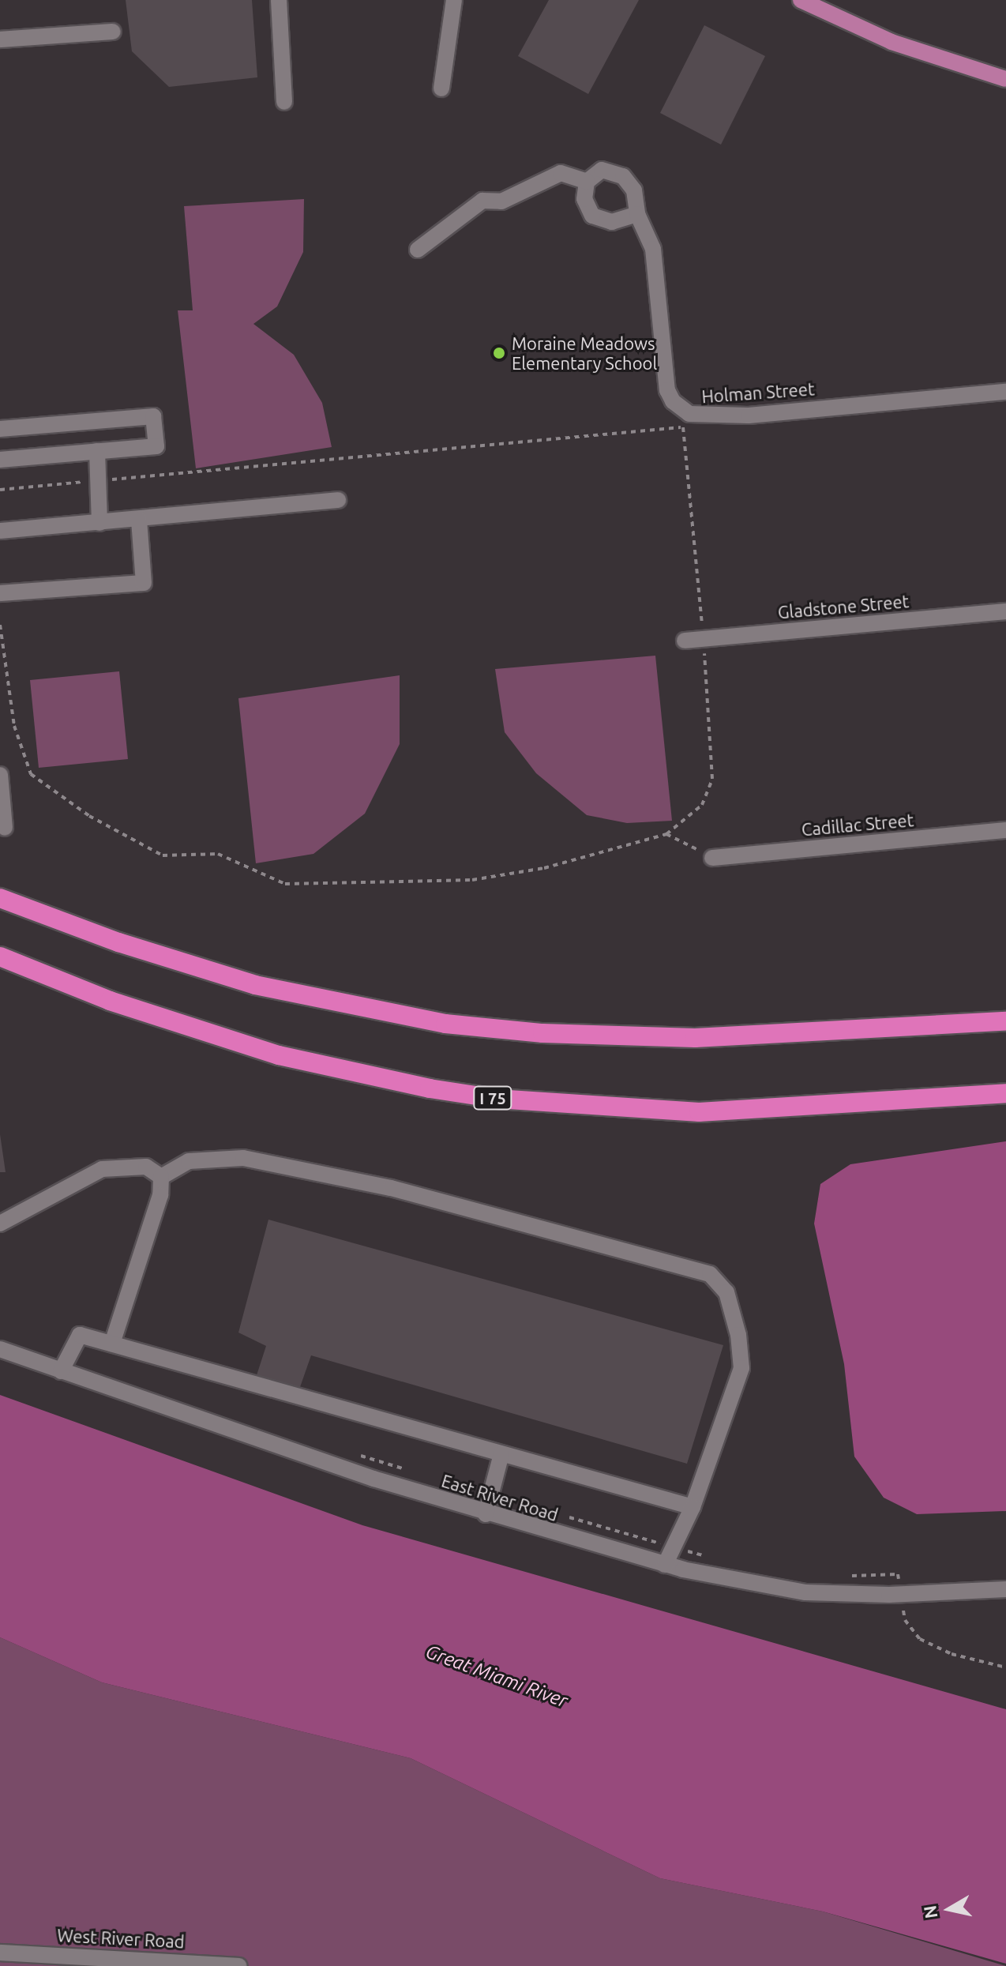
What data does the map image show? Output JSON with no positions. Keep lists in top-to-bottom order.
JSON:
{
  "streets": {
    "highway": ["I 75"],
    "street": [
      "Holman Street",
      "Gladstone Street",
      "Cadillac Street",
      "East River Road",
      "West River Road"
    ]
  },
  "water": ["Great Miami River"],
  "places": ["Moraine Meadows Elementary School"],
  "north": "left"
}
